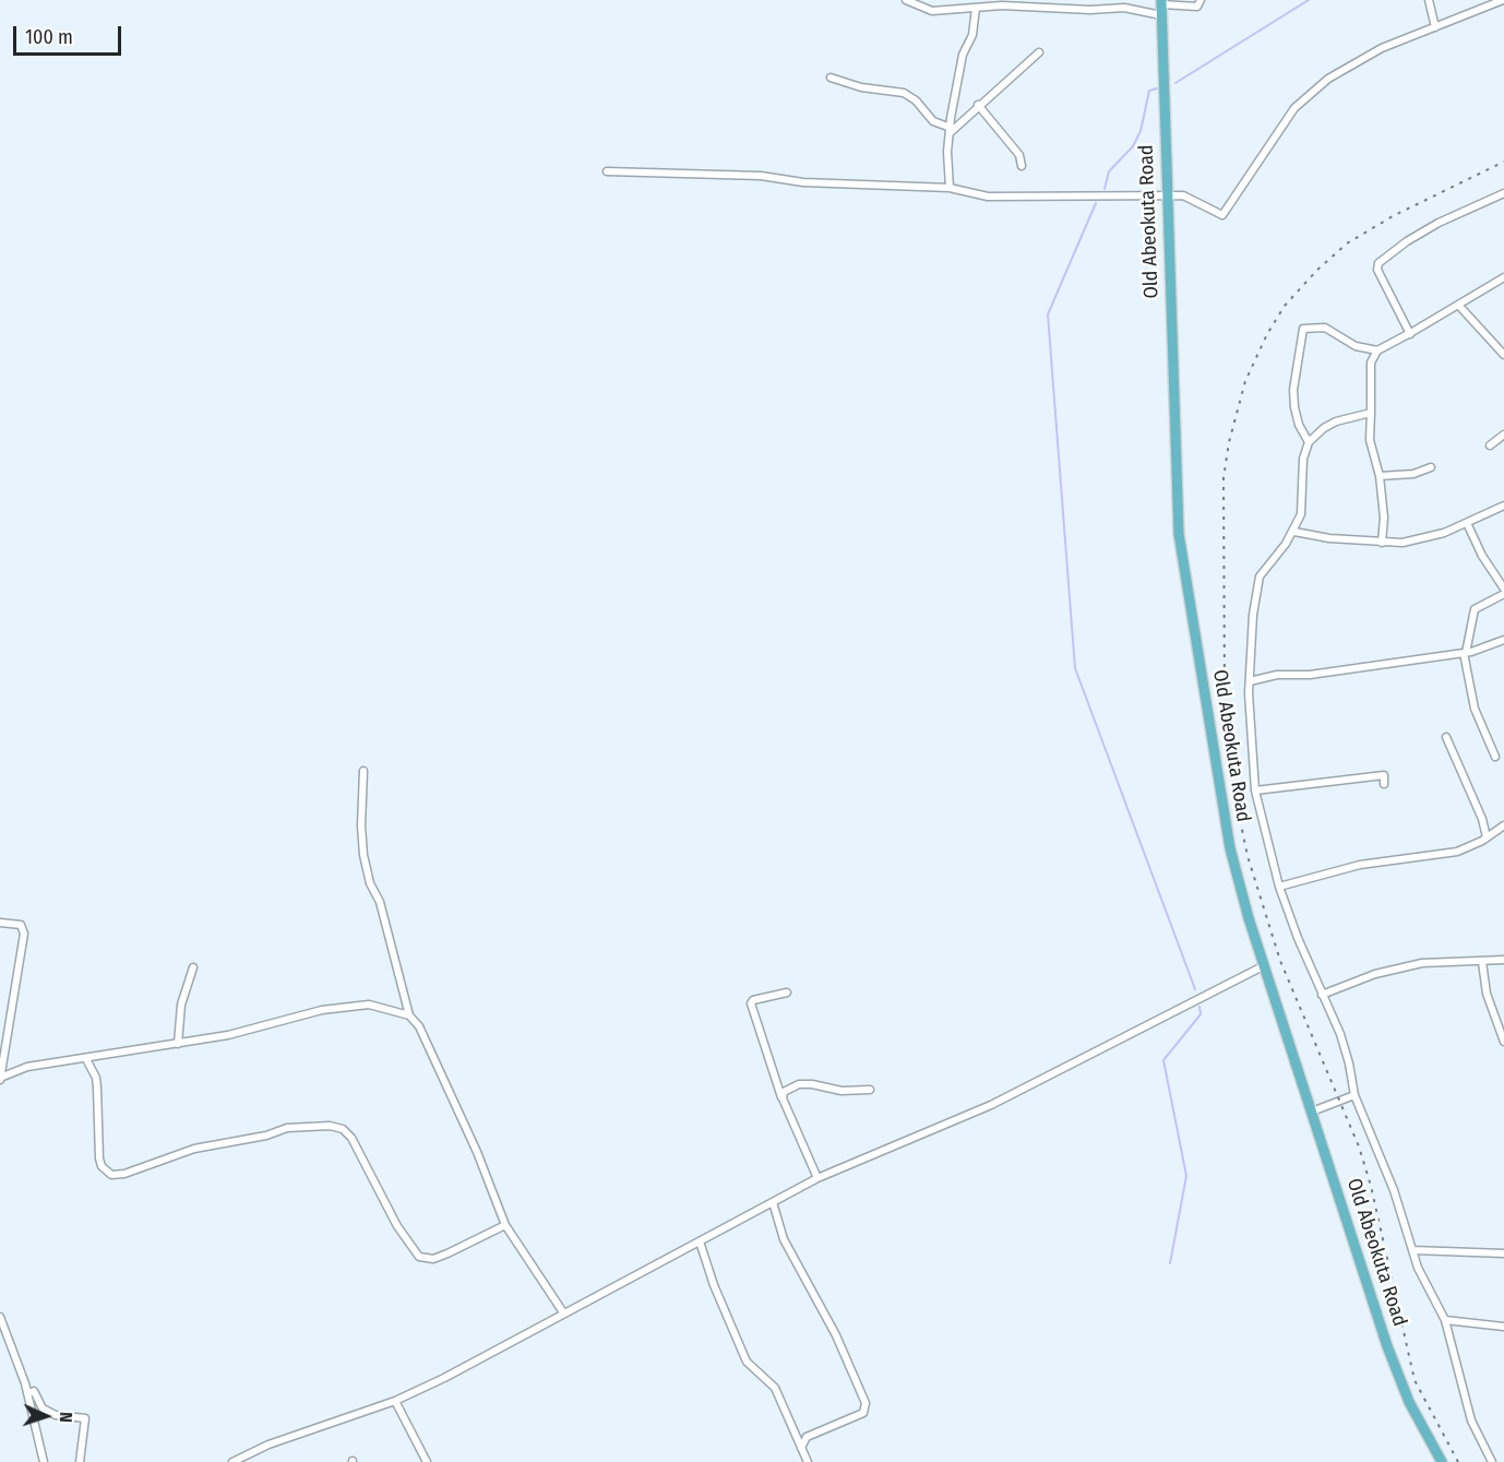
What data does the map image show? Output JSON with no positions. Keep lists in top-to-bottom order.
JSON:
{
  "streets": {
    "highway": ["Old Abeokuta Road"]
  },
  "scale_bar": "100 m",
  "north": "right"
}
